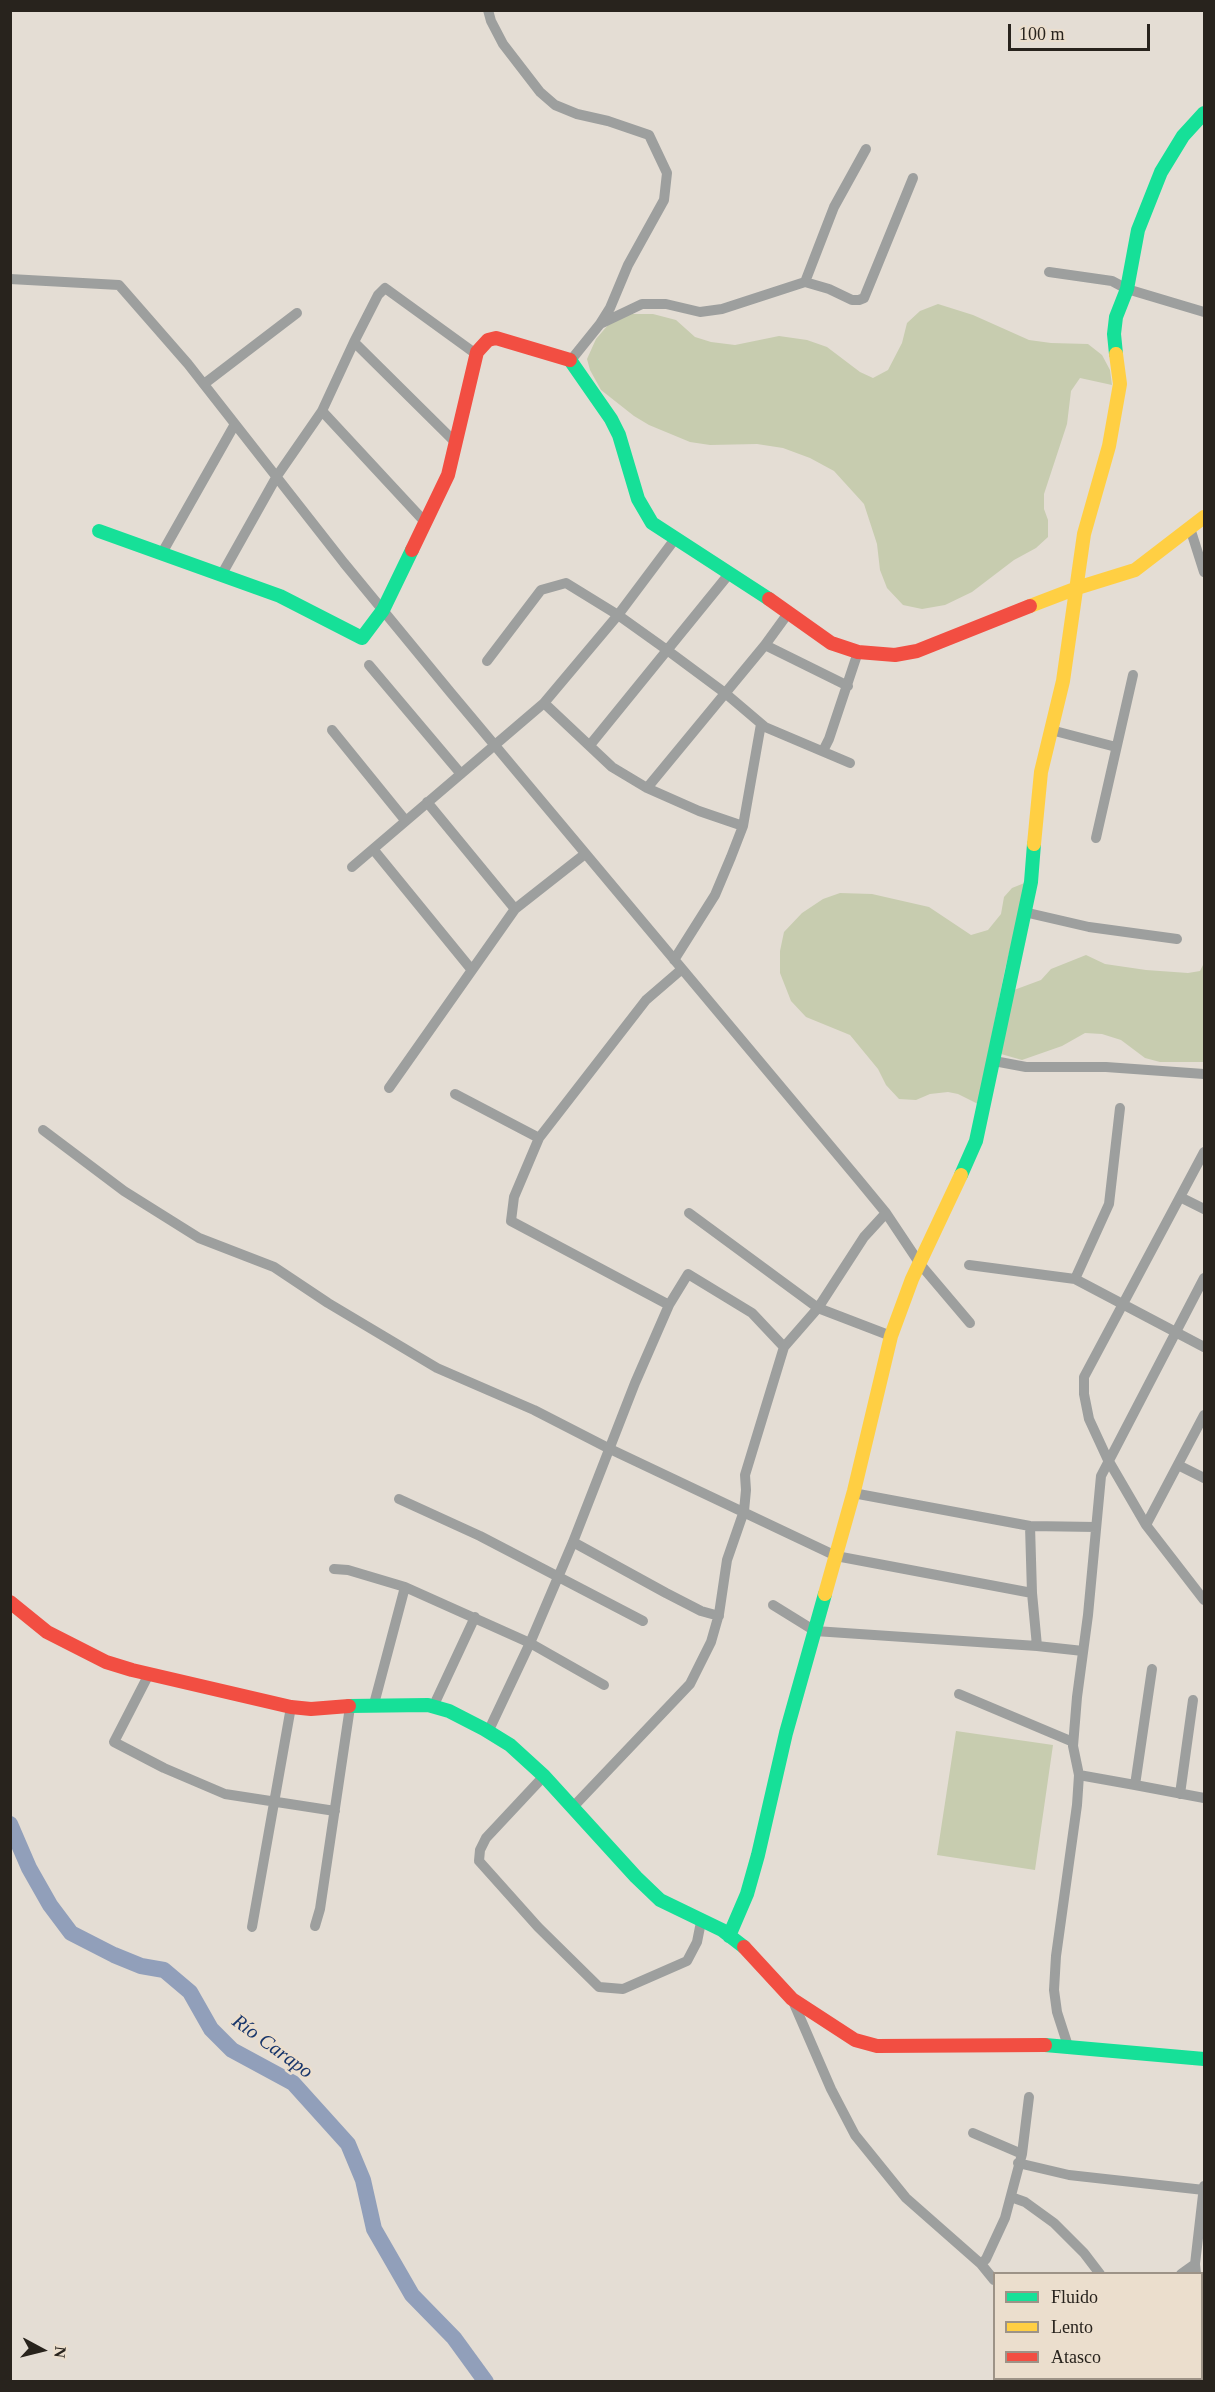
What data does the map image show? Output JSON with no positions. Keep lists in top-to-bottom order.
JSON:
{
  "water": ["Río Carapo"],
  "legend": ["Fluido", "Lento", "Atasco"],
  "scale_bar": "100 m",
  "north": "right"
}
